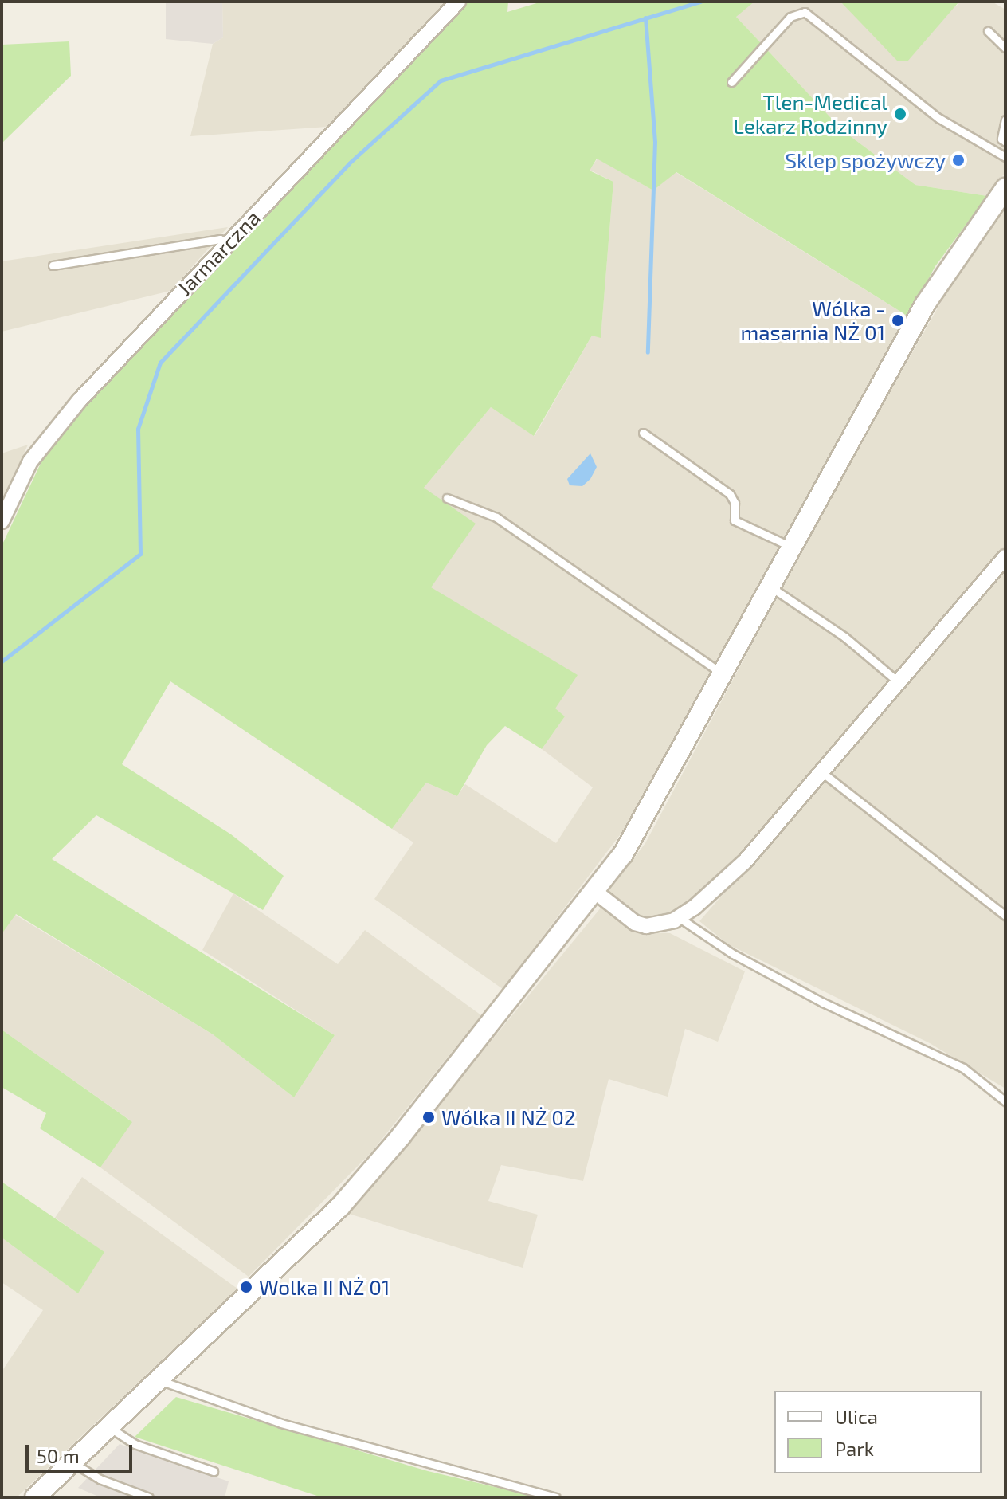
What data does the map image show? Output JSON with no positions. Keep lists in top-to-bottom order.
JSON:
{
  "streets": {
    "street": ["Jarmarczna"]
  },
  "places": [
    "Tlen-Medical Lekarz Rodzinny",
    "Sklep spożywczy",
    "Wólka - masarnia NŻ 01",
    "Wólka II NŻ 02",
    "Wolka II NŻ 01"
  ],
  "legend": ["Ulica", "Park"],
  "scale_bar": "50 m"
}
